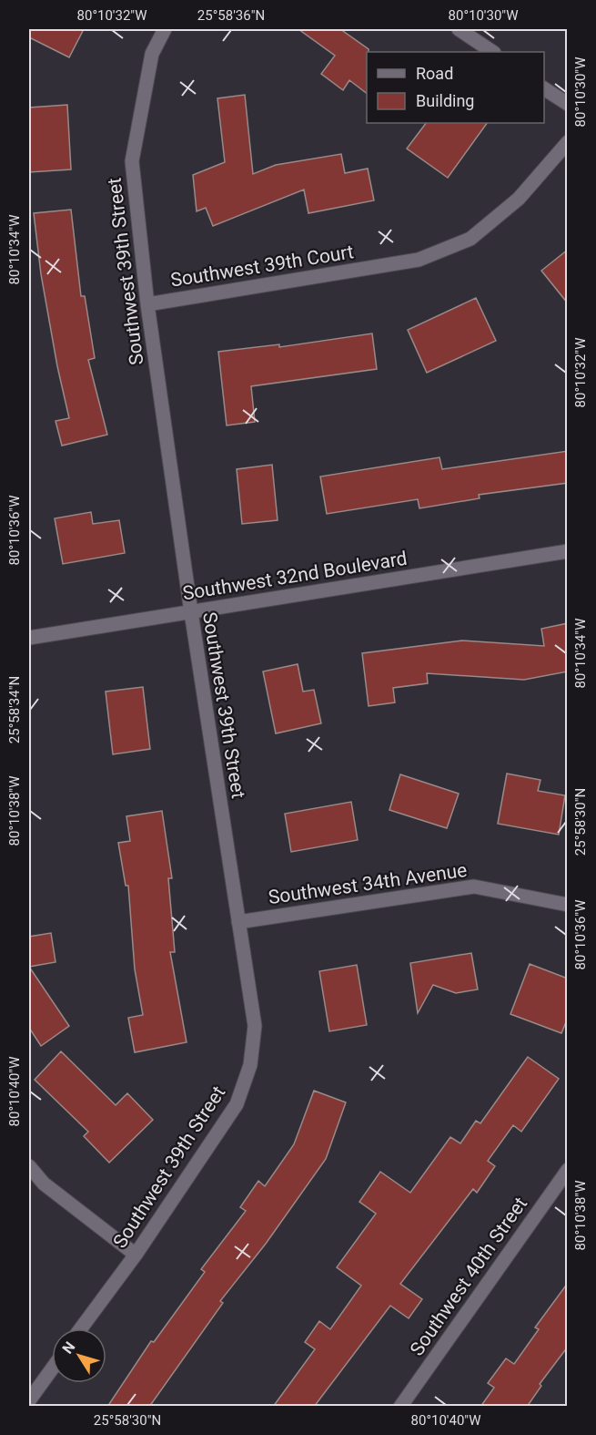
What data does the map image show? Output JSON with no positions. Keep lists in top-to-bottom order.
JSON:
{
  "streets": {
    "street": [
      "Southwest 39th Court",
      "Southwest 39th Street",
      "Southwest 32nd Boulevard",
      "Southwest 34th Avenue",
      "Southwest 40th Street"
    ]
  },
  "crossings": [
    ["Southwest 39th Court", "Southwest 39th Street"],
    ["Southwest 39th Street", "Southwest 32nd Boulevard"],
    ["Southwest 39th Street", "Southwest 34th Avenue"]
  ],
  "legend": ["Road", "Building"],
  "north": "top left",
  "coordinates": [
    "80°10'32\"W",
    "25°58'36\"N",
    "80°10'30\"W",
    "80°10'34\"W",
    "80°10'36\"W",
    "25°58'34\"N",
    "80°10'38\"W",
    "25°58'30\"N",
    "80°10'40\"W"
  ]
}
